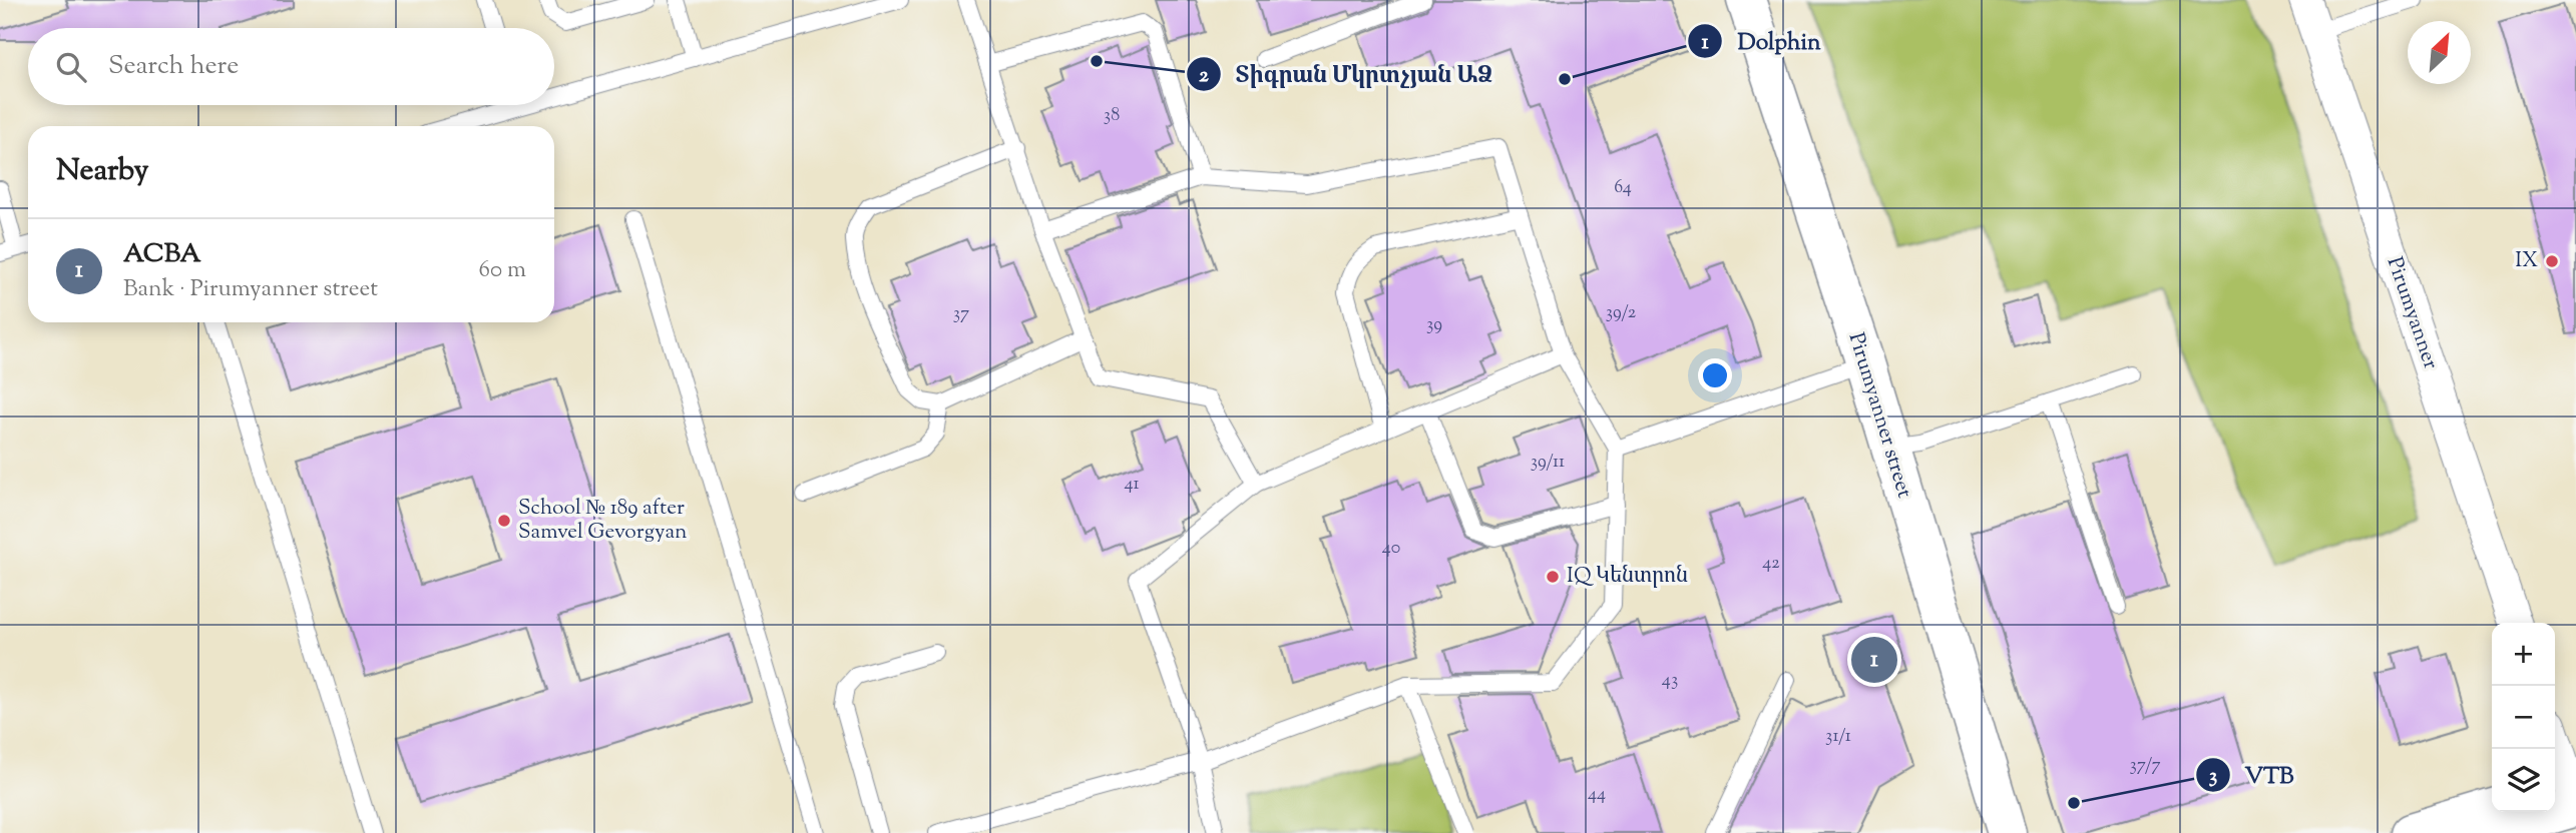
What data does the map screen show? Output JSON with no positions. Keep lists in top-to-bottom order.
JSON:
{
  "streets": {
    "street": ["Pirumyanner", "Pirumyanner street"]
  },
  "places": [
    "Տիգրան Մկրտչյան ԱՁ",
    "Dolphin",
    "IX",
    "School № 189 after Samvel Gevorgyan",
    "IQ Կենտրոն",
    "VTB"
  ],
  "house_numbers": [
    "38",
    "64",
    "39/2",
    "37",
    "39",
    "39/11",
    "41",
    "40",
    "42",
    "43",
    "31/1",
    "37/7",
    "44"
  ],
  "north": "top right",
  "page": {
    "search": "Search here",
    "heading": "Nearby",
    "list": [
      {
        "mark": "1",
        "name": "ACBA",
        "note": "Bank · Pirumyanner street",
        "value": "60 m"
      }
    ],
    "map_buttons": ["+", "−"],
    "pins": "1"
  }
}
